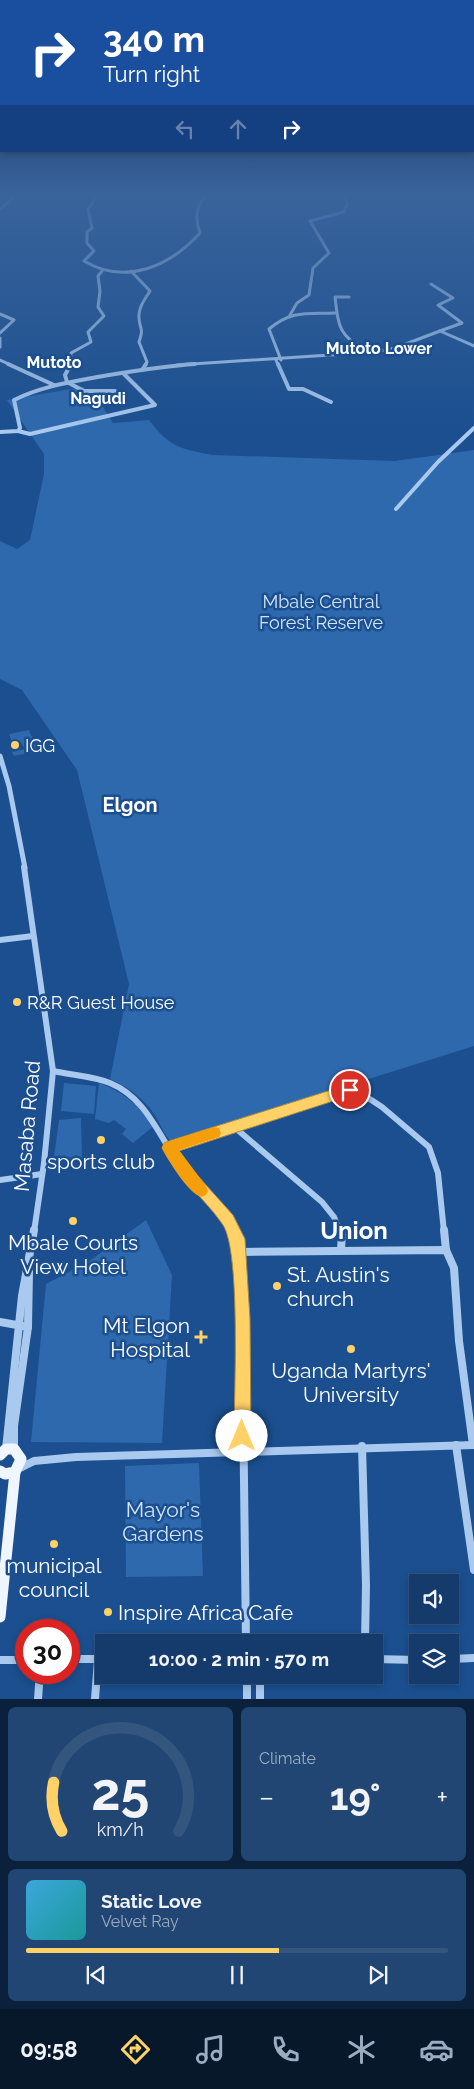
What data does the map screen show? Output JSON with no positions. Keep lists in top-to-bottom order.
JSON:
{
  "streets": {
    "street": ["Masaba Road"]
  },
  "districts": [
    "Mutoto Lower",
    "Mutoto",
    "Nagudi",
    "Elgon",
    "Union"
  ],
  "parks": ["Mbale Central Forest Reserve", "Mayor's Gardens"],
  "places": {
    "other": [
      "IGG",
      "R&R Guest House",
      "sports club",
      "Mbale Courts View Hotel",
      "St. Austin's church",
      "Uganda Martyrs' University",
      "municipal council",
      "Inspire Africa Cafe"
    ],
    "health": ["Mt Elgon Hospital"]
  },
  "page": {
    "turn": ["340 m", "Turn right"],
    "limit": "30",
    "trip": "10:00 · 2 min · 570 m",
    "tile": "Climate",
    "heat": ["−", "19°", "+"],
    "song": ["Static Love", "Velvet Ray"],
    "tabs": "09:58",
    "gauge": ["25", "km/h"]
  }
}
